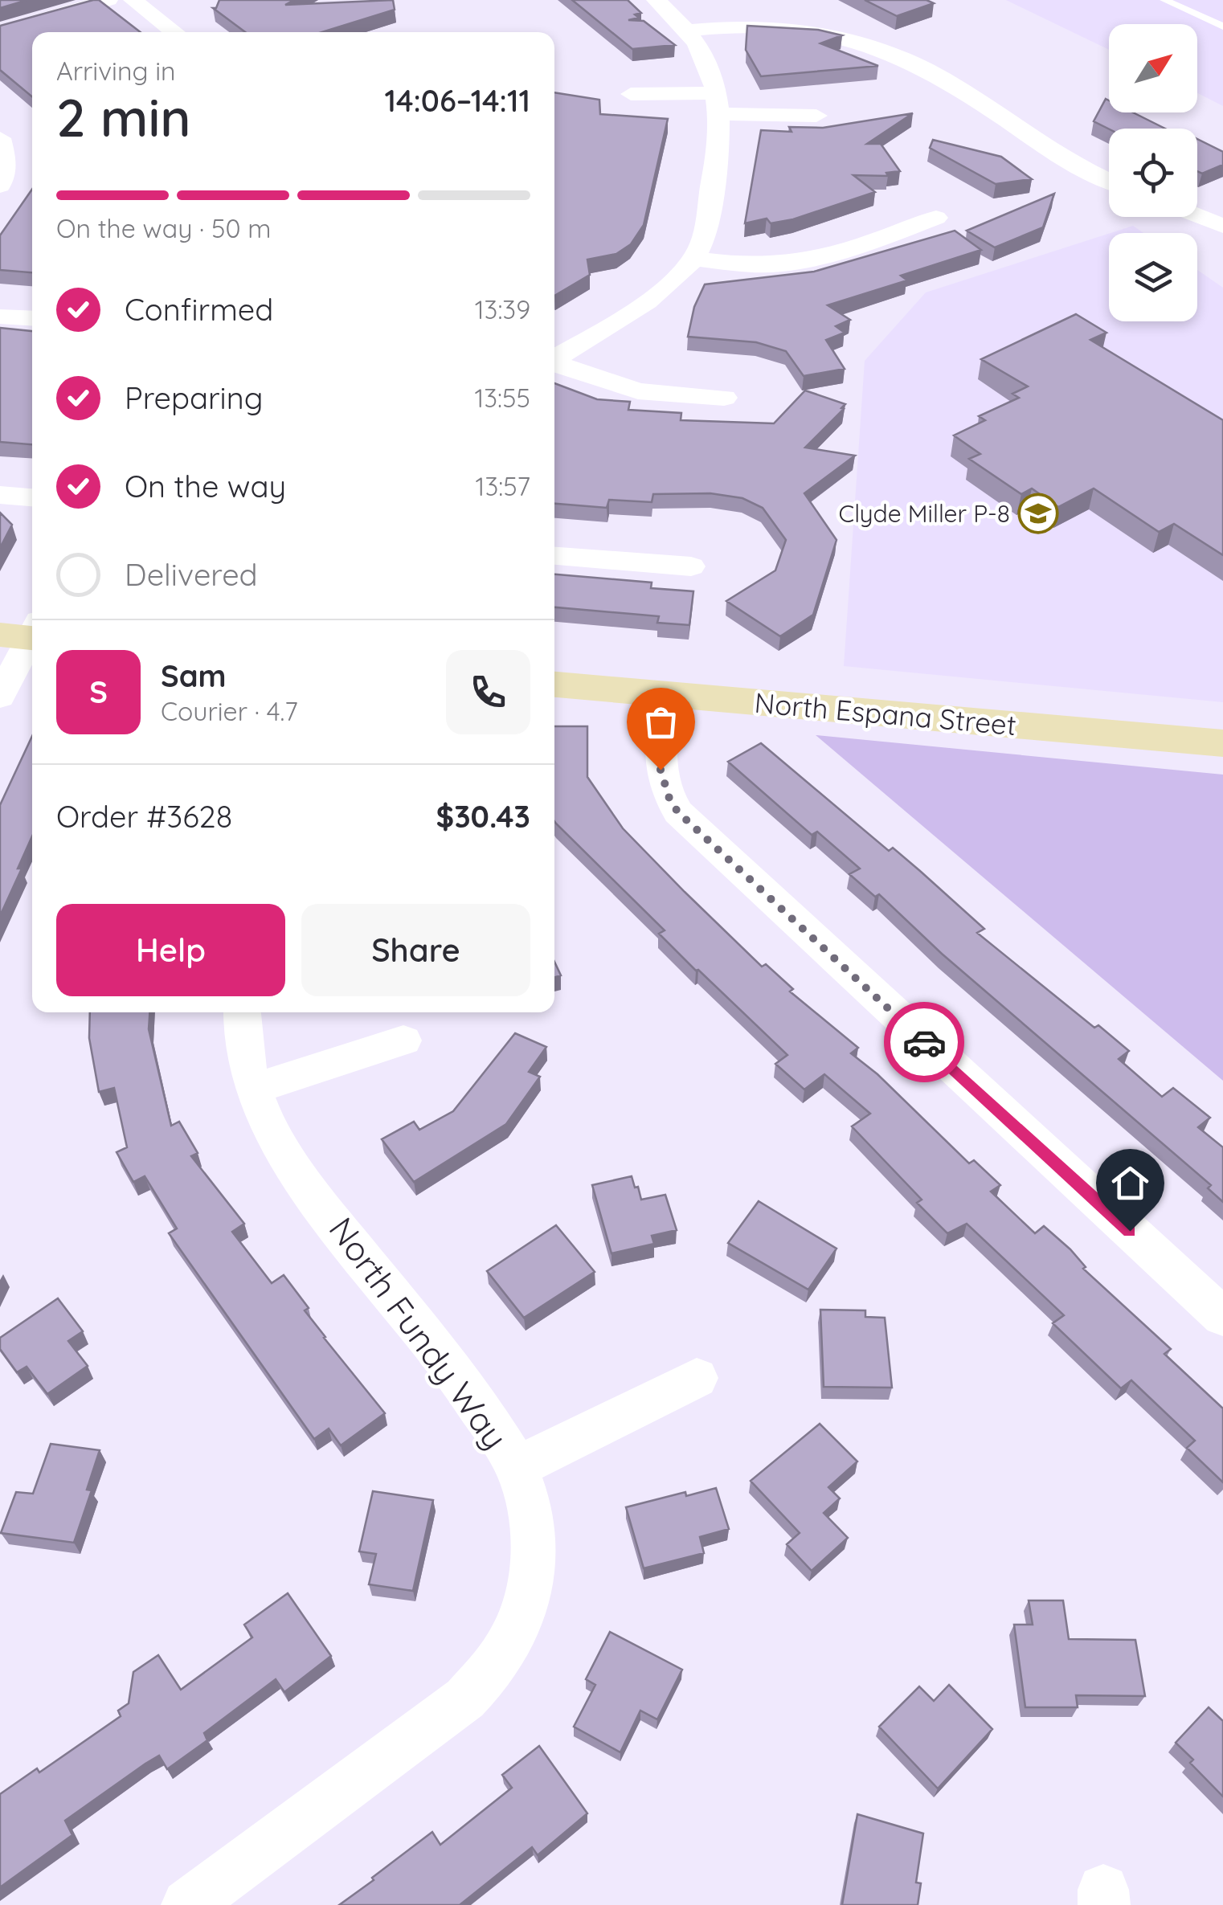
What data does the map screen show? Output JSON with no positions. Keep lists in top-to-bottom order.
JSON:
{
  "streets": {
    "street": ["North Espana Street", "North Fundy Way"]
  },
  "places": {
    "school or university": ["Clyde Miller P-8"]
  },
  "north": "top right",
  "page": {
    "heading": ["2 min", "Arriving in", "14:06–14:11"],
    "panel": [
      "Sam",
      "Courier · 4.7",
      "Order #3628",
      "$30.43"
    ],
    "bar": "On the way · 50 m",
    "list": [
      ["Confirmed", "13:39"],
      ["Preparing", "13:55"],
      ["On the way", "13:57"],
      "Delivered"
    ],
    "round": "S",
    "buttons": ["Help", "Share"]
  }
}
